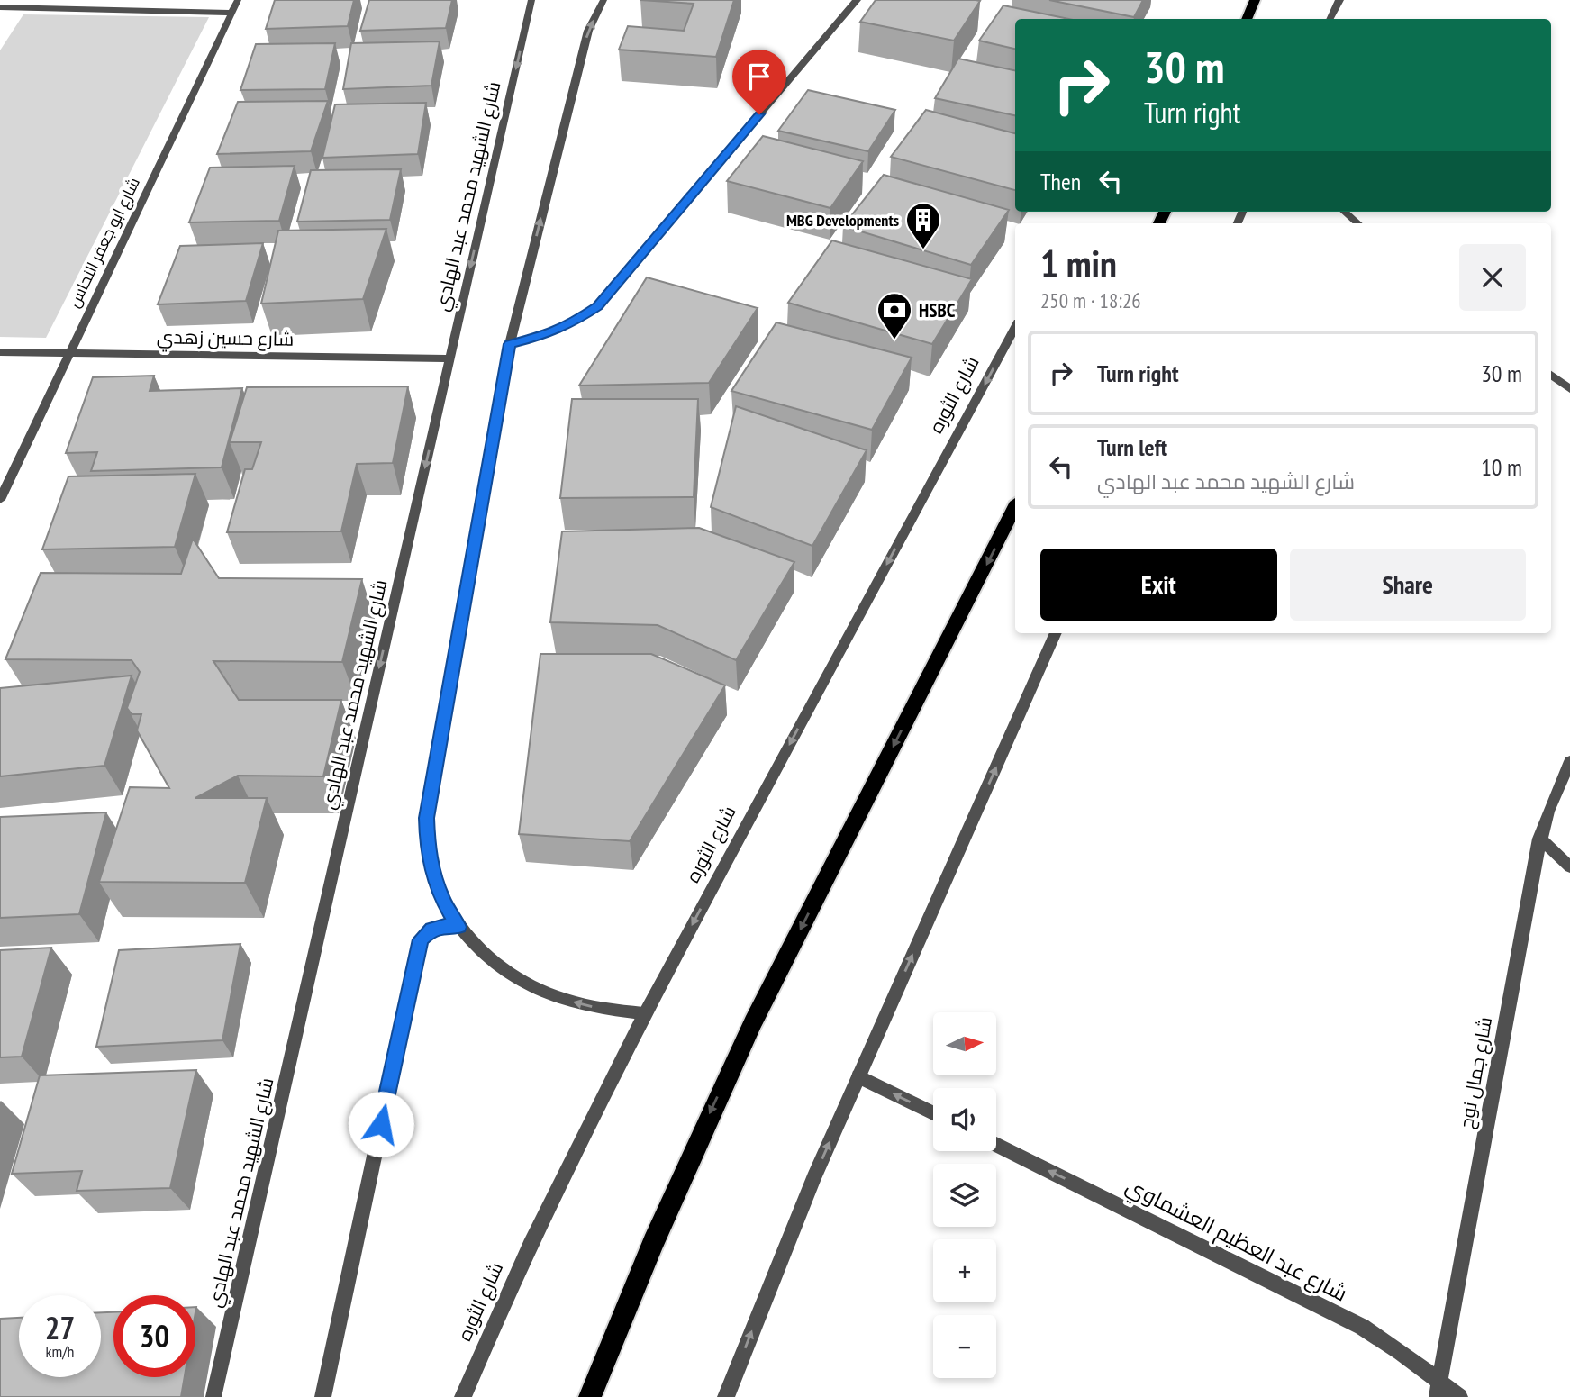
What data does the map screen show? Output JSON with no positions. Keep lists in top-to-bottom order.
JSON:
{
  "streets": {
    "street": [
      "شارع الشهيد محمد عبد الهادي",
      "شارع ابو جعفر النحاس",
      "شارع حسين زهدي",
      "شارع الثوره",
      "شارع جمال نوح",
      "شارع عبد العظيم العشماوي"
    ]
  },
  "crossings": [
    ["شارع الشهيد محمد عبد الهادي", "شارع حسين زهدي"],
    ["شارع ابو جعفر النحاس", "شارع حسين زهدي"],
    ["شارع جمال نوح", "شارع عبد العظيم العشماوي"]
  ],
  "one_way": ["شارع الثوره", "شارع عبد العظيم العشماوي"],
  "places": {
    "building": ["MBG Developments"],
    "bank": ["HSBC"]
  },
  "north": "right",
  "page": {
    "turn": ["30 m", "Turn right"],
    "then": "Then",
    "heading": ["1 min", "250 m · 18:26"],
    "list": [
      {
        "name": "Turn right",
        "value": "30 m"
      },
      {
        "name": "Turn left",
        "note": "شارع الشهيد محمد عبد الهادي",
        "value": "10 m"
      }
    ],
    "buttons": ["Exit", "Share"],
    "map_buttons": ["+", "−"],
    "speed": "27 km/h",
    "limit": "30"
  }
}
